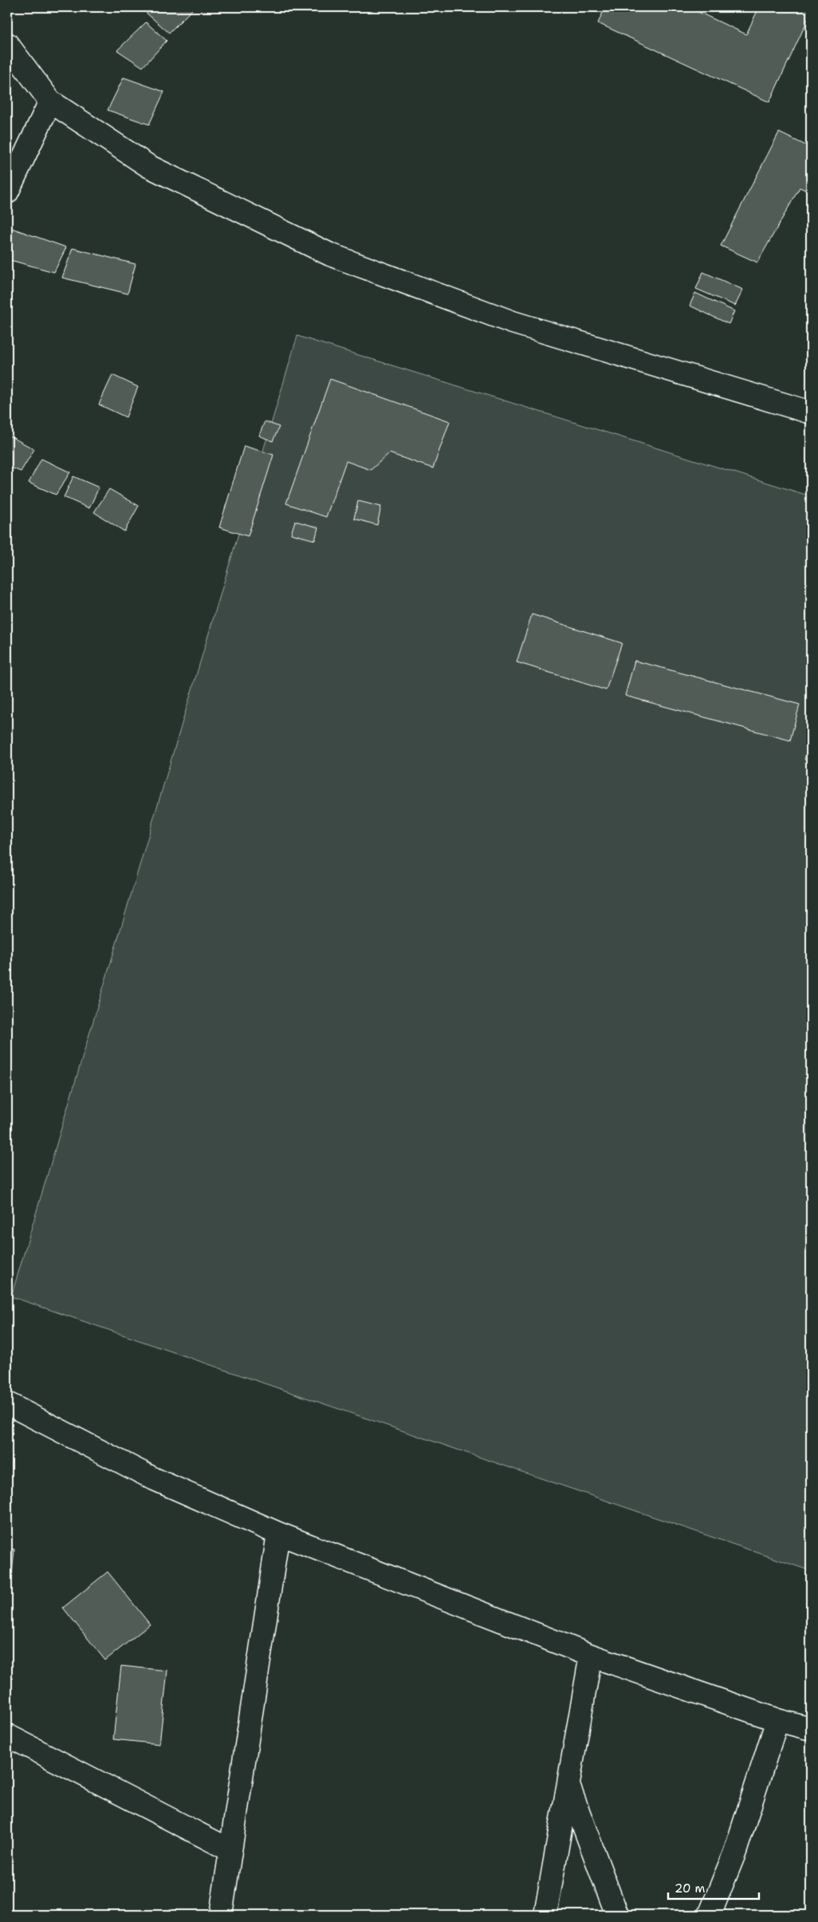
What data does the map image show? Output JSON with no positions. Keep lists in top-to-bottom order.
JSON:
{
  "scale_bar": "20 m"
}
